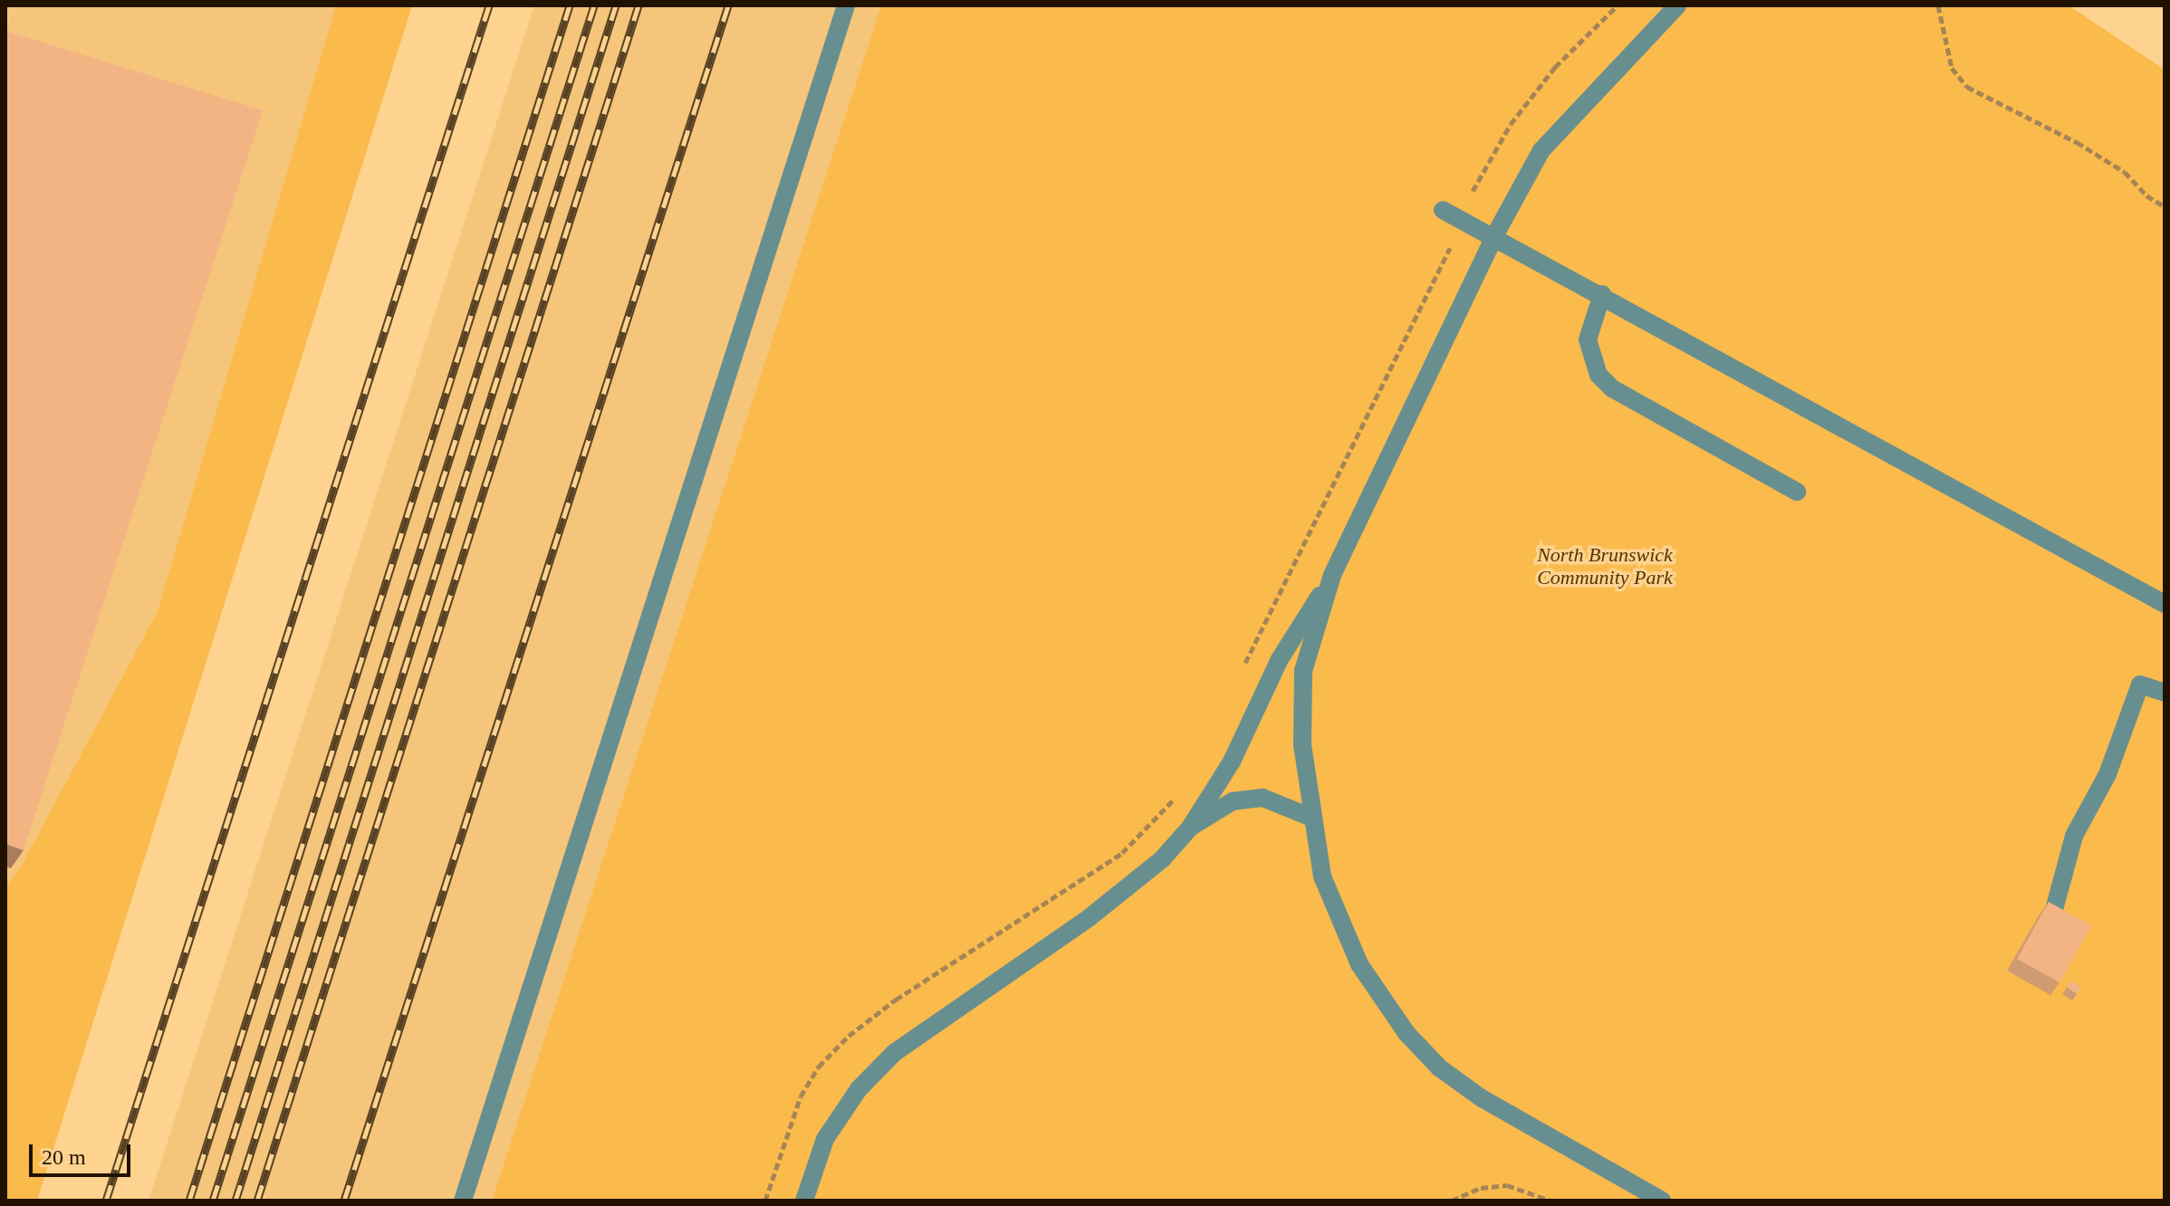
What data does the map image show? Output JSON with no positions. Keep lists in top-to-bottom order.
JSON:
{
  "parks": ["North Brunswick Community Park"],
  "scale_bar": "20 m"
}
